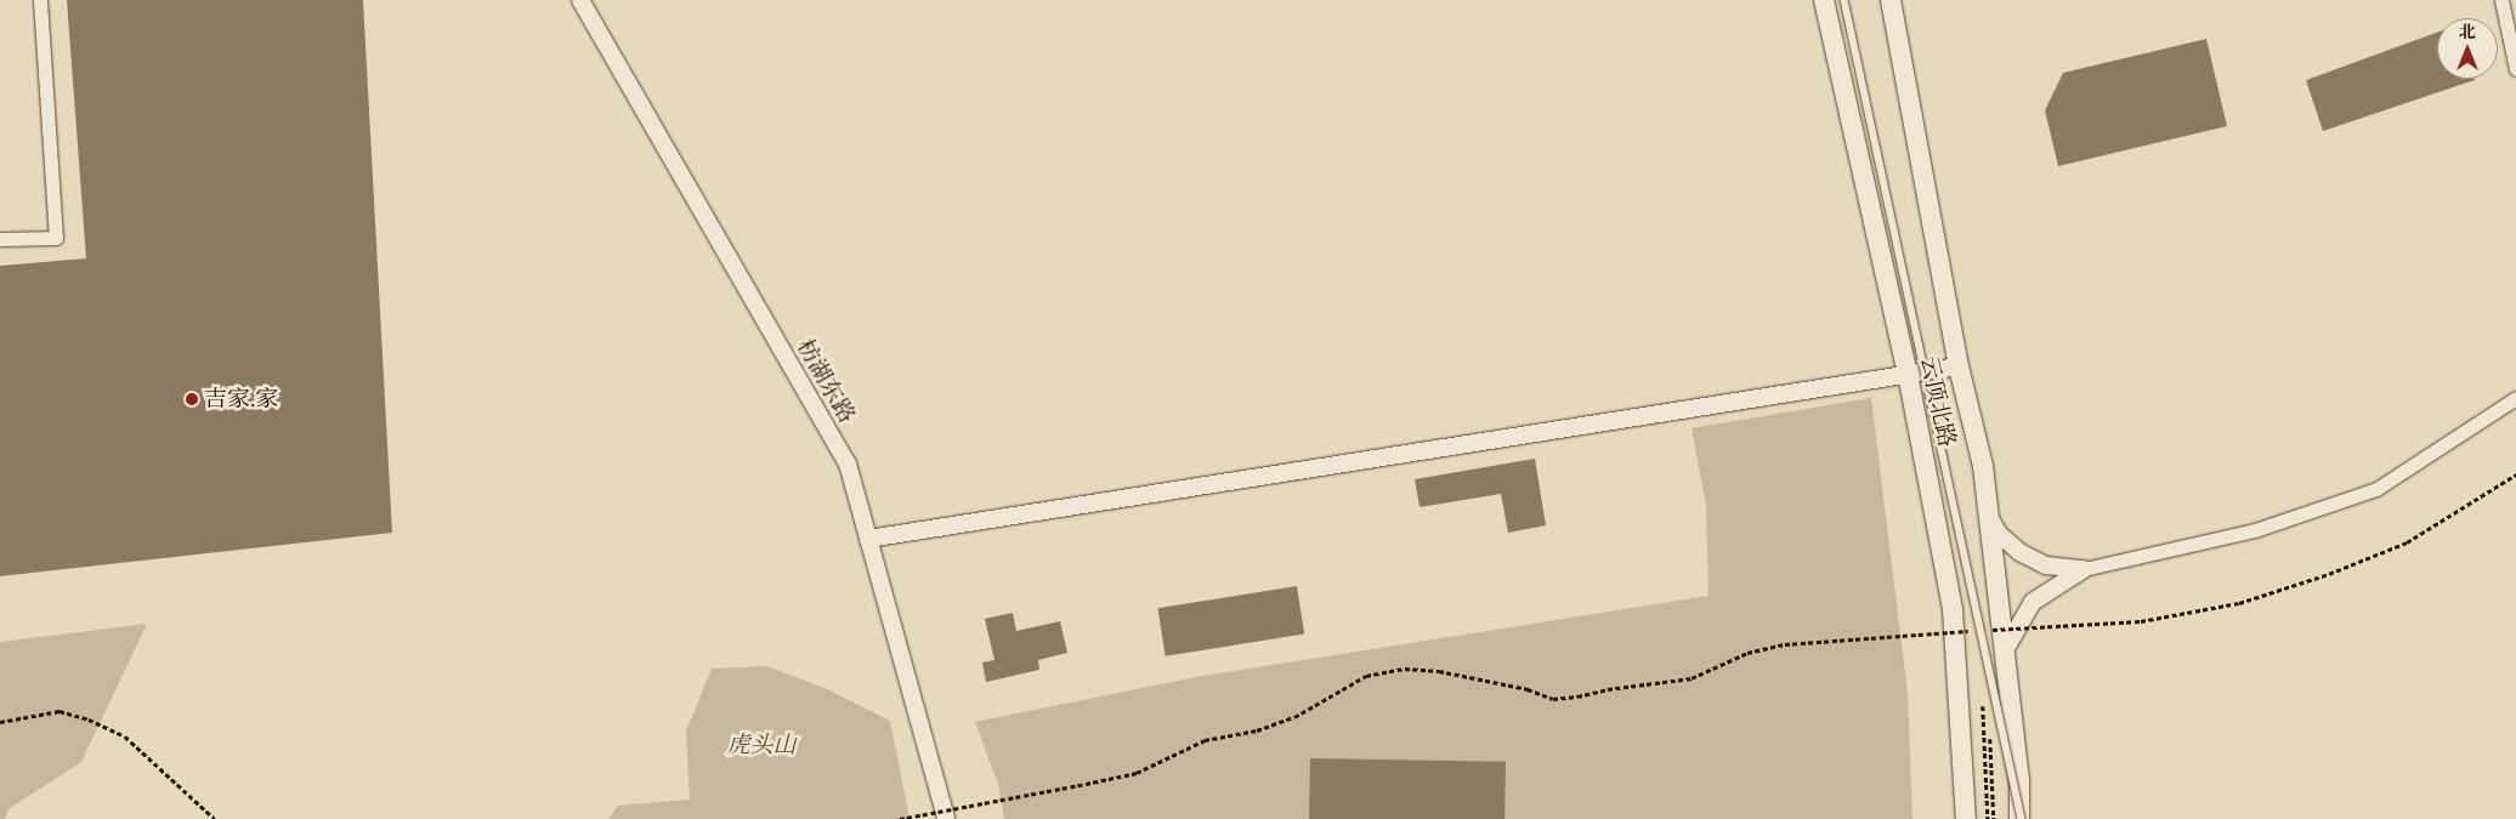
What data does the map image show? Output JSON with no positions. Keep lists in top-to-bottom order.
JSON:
{
  "streets": {
    "main road": ["云顶北路"],
    "street": ["枋湖东路"]
  },
  "parks": ["虎头山"],
  "places": ["吉家.家"],
  "north": "top"
}
